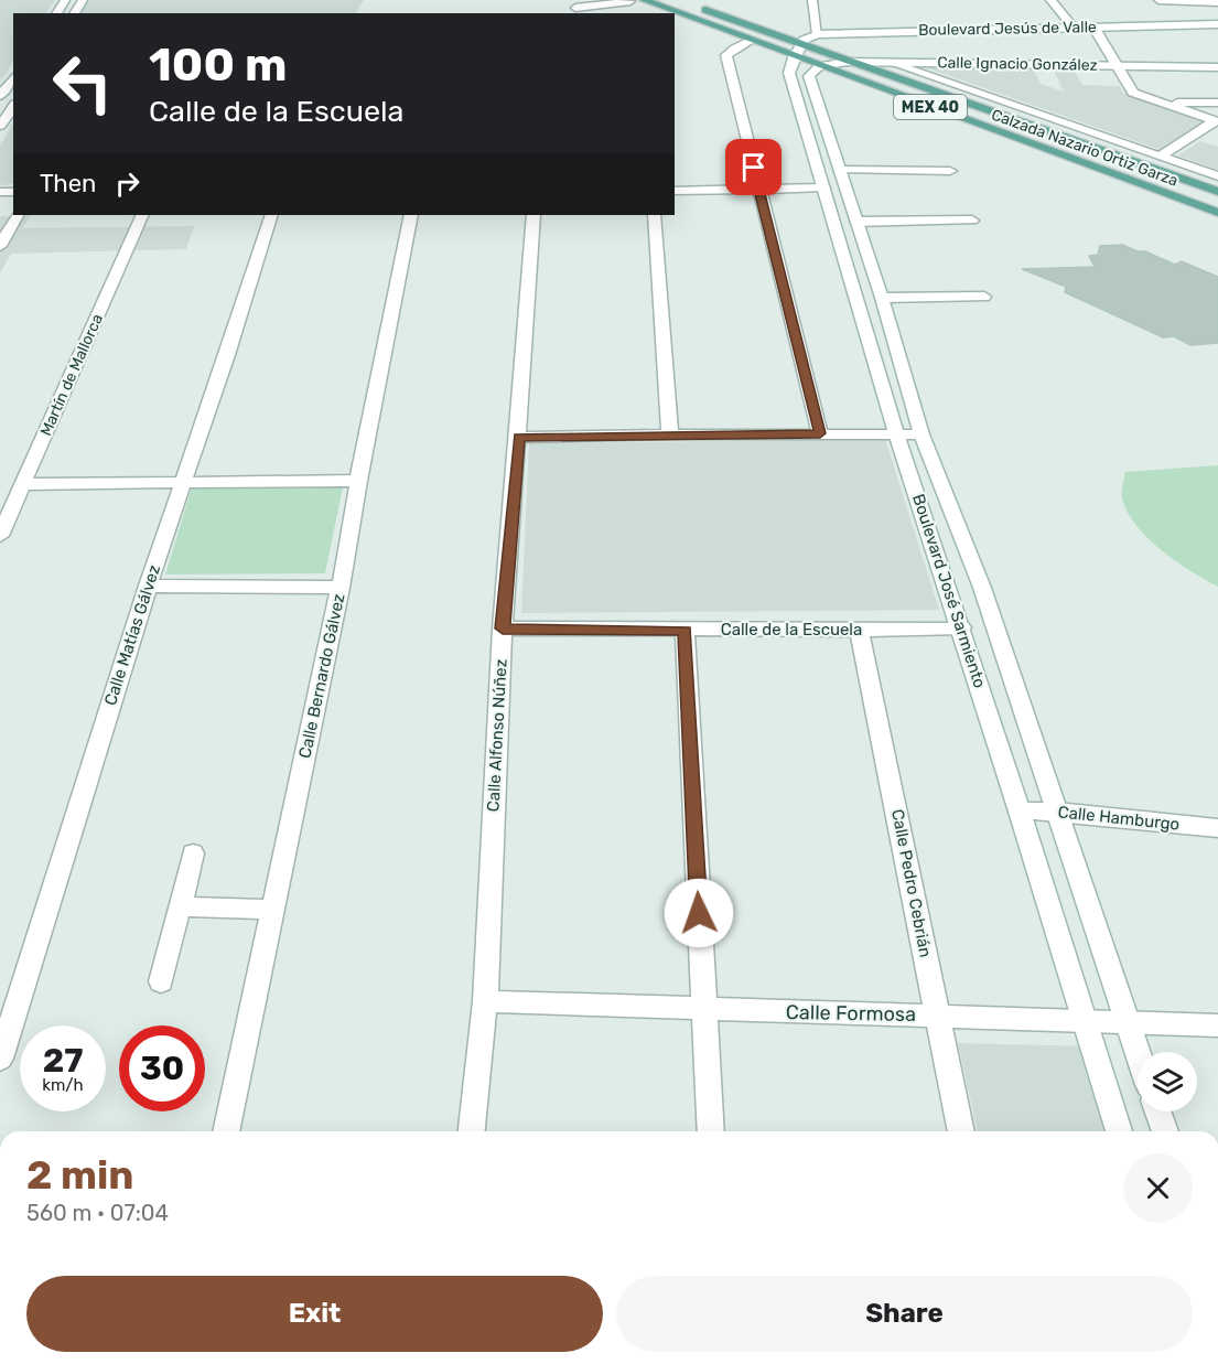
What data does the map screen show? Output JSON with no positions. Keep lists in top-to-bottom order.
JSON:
{
  "streets": {
    "main road": ["MEX 40", "Calzada Nazario Ortiz Garza"],
    "street": [
      "Boulevard Jesús de Valle",
      "Calle Ignacio González",
      "Martín de Mallorca",
      "Boulevard José Sarmiento",
      "Calle de la Escuela",
      "Calle Matías Gálvez",
      "Calle Bernardo Gálvez",
      "Calle Alfonso Núñez",
      "Calle Hamburgo",
      "Calle Pedro Cebrián",
      "Calle Formosa"
    ]
  },
  "crossings": [
    ["Calle Ignacio González", "Calzada Nazario Ortiz Garza"],
    ["Calle Ignacio González", "Boulevard José Sarmiento"],
    ["Calzada Nazario Ortiz Garza", "Boulevard José Sarmiento"],
    ["Boulevard José Sarmiento", "Calle de la Escuela"],
    ["Boulevard José Sarmiento", "Calle Hamburgo"],
    ["Boulevard José Sarmiento", "Calle Formosa"],
    ["Calle de la Escuela", "Calle Alfonso Núñez"],
    ["Calle de la Escuela", "Calle Pedro Cebrián"],
    ["Calle Alfonso Núñez", "Calle Formosa"],
    ["Calle Pedro Cebrián", "Calle Formosa"]
  ],
  "page": {
    "turn": ["100 m", "Calle de la Escuela"],
    "then": "Then",
    "speed": "27 km/h",
    "limit": "30",
    "heading": ["2 min", "560 m · 07:04"],
    "buttons": ["Exit", "Share"]
  }
}
